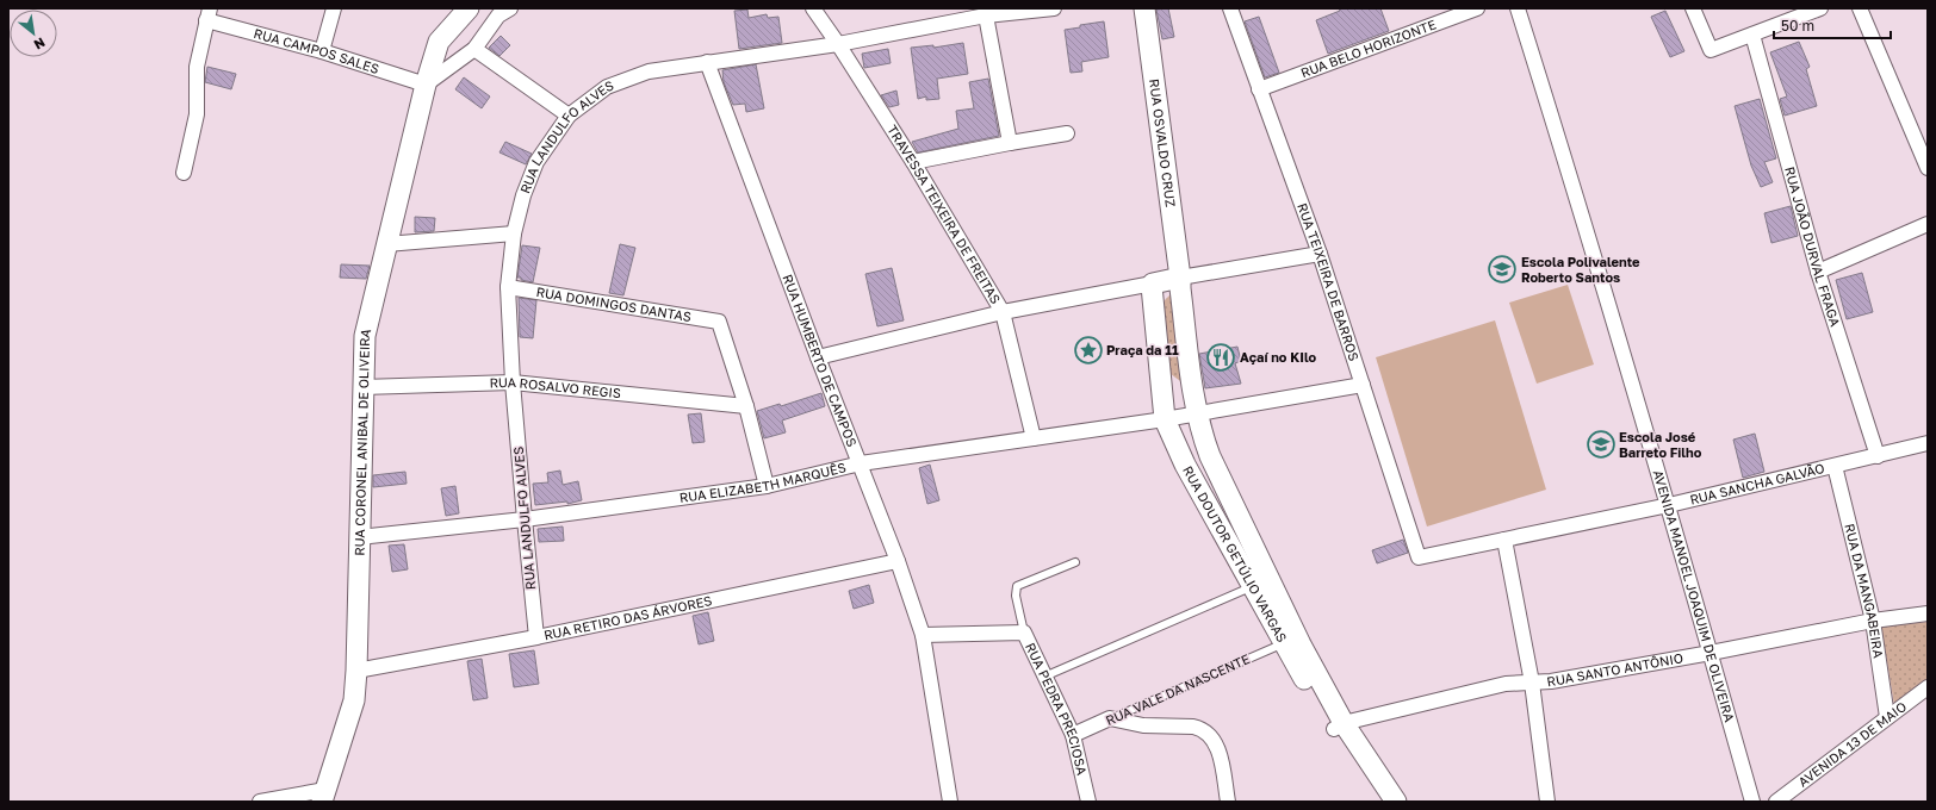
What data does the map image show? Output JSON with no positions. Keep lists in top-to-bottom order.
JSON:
{
  "streets": {
    "main road": ["RUA OSVALDO CRUZ", "RUA CORONEL ANIBAL DE OLIVEIRA", "RUA DOUTOR GETÚLIO VARGAS"],
    "street": [
      "RUA BELO HORIZONTE",
      "RUA CAMPOS SALES",
      "RUA LANDULFO ALVES",
      "TRAVESSA TEIXEIRA DE FREITAS",
      "RUA JOÃO DURVAL FRAGA",
      "RUA TEIXEIRA DE BARROS",
      "RUA DOMINGOS DANTAS",
      "RUA HUMBERTO DE CAMPOS",
      "RUA ROSALVO REGIS",
      "RUA ELIZABETH MARQUÊS",
      "RUA SANCHA GALVÃO",
      "RUA DA MANGABEIRA",
      "AVENIDA MANOEL JOAQUIM DE OLIVEIRA",
      "RUA RETIRO DAS ÁRVORES",
      "RUA SANTO ANTÔNIO",
      "RUA VALE DA NASCENTE",
      "RUA PEDRA PRECIOSA",
      "AVENIDA 13 DE MAIO"
    ]
  },
  "crossings": [
    ["RUA BELO HORIZONTE", "RUA TEIXEIRA DE BARROS"],
    ["RUA CAMPOS SALES", "RUA CORONEL ANIBAL DE OLIVEIRA"],
    ["RUA LANDULFO ALVES", "TRAVESSA TEIXEIRA DE FREITAS"],
    ["RUA LANDULFO ALVES", "RUA DOMINGOS DANTAS"],
    ["RUA LANDULFO ALVES", "RUA HUMBERTO DE CAMPOS"],
    ["RUA LANDULFO ALVES", "RUA ROSALVO REGIS"],
    ["RUA LANDULFO ALVES", "RUA ELIZABETH MARQUÊS"],
    ["RUA LANDULFO ALVES", "RUA RETIRO DAS ÁRVORES"],
    ["RUA OSVALDO CRUZ", "RUA DOUTOR GETÚLIO VARGAS"],
    ["TRAVESSA TEIXEIRA DE FREITAS", "RUA ELIZABETH MARQUÊS"],
    ["RUA JOÃO DURVAL FRAGA", "RUA SANCHA GALVÃO"],
    ["RUA TEIXEIRA DE BARROS", "RUA ELIZABETH MARQUÊS"],
    ["RUA TEIXEIRA DE BARROS", "RUA SANCHA GALVÃO"],
    ["RUA DOMINGOS DANTAS", "RUA ROSALVO REGIS"],
    ["RUA HUMBERTO DE CAMPOS", "RUA ELIZABETH MARQUÊS"],
    ["RUA HUMBERTO DE CAMPOS", "RUA RETIRO DAS ÁRVORES"],
    ["RUA HUMBERTO DE CAMPOS", "RUA PEDRA PRECIOSA"],
    ["RUA ROSALVO REGIS", "RUA CORONEL ANIBAL DE OLIVEIRA"],
    ["RUA CORONEL ANIBAL DE OLIVEIRA", "RUA ELIZABETH MARQUÊS"],
    ["RUA CORONEL ANIBAL DE OLIVEIRA", "RUA RETIRO DAS ÁRVORES"],
    ["RUA ELIZABETH MARQUÊS", "RUA DOUTOR GETÚLIO VARGAS"],
    ["RUA SANCHA GALVÃO", "RUA DA MANGABEIRA"],
    ["RUA SANCHA GALVÃO", "AVENIDA MANOEL JOAQUIM DE OLIVEIRA"],
    ["RUA DOUTOR GETÚLIO VARGAS", "RUA SANTO ANTÔNIO"],
    ["RUA DOUTOR GETÚLIO VARGAS", "RUA VALE DA NASCENTE"],
    ["RUA DA MANGABEIRA", "RUA SANTO ANTÔNIO"],
    ["RUA DA MANGABEIRA", "AVENIDA 13 DE MAIO"],
    ["AVENIDA MANOEL JOAQUIM DE OLIVEIRA", "RUA SANTO ANTÔNIO"],
    ["RUA VALE DA NASCENTE", "RUA PEDRA PRECIOSA"]
  ],
  "places": {
    "school or university": ["Escola Polivalente Roberto Santos", "Escola José Barreto Filho"],
    "place": ["Praça da 11"],
    "restaurant": ["Açaí no KIlo"]
  },
  "scale_bar": "50 m",
  "north": "bottom right"
}
